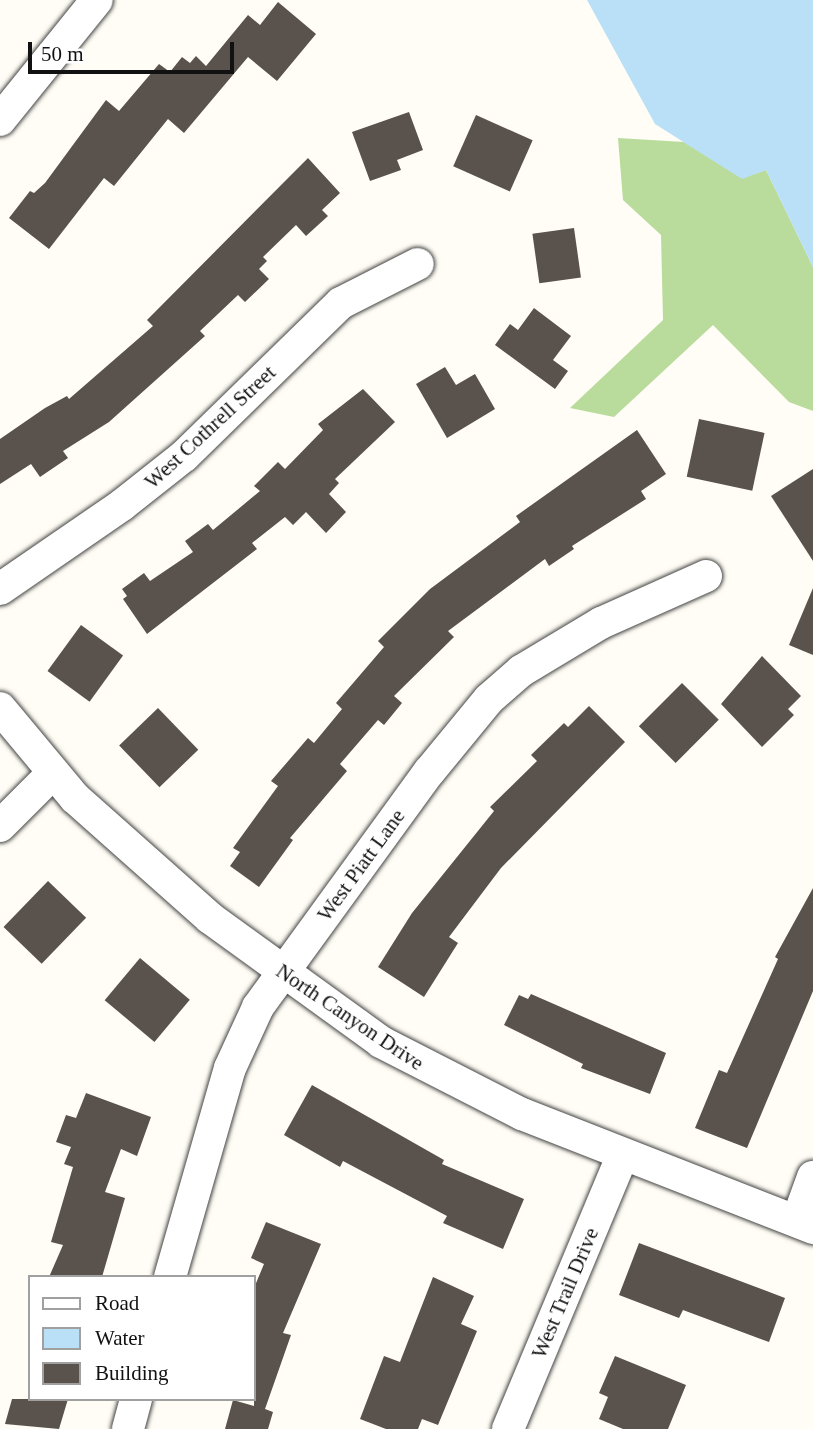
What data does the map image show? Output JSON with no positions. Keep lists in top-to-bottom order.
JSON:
{
  "streets": {
    "street": [
      "West Cothrell Street",
      "West Piatt Lane",
      "North Canyon Drive",
      "West Trail Drive"
    ]
  },
  "crossings": [
    ["West Piatt Lane", "North Canyon Drive"],
    ["North Canyon Drive", "West Trail Drive"]
  ],
  "legend": ["Road", "Water", "Building"],
  "scale_bar": "50 m"
}
